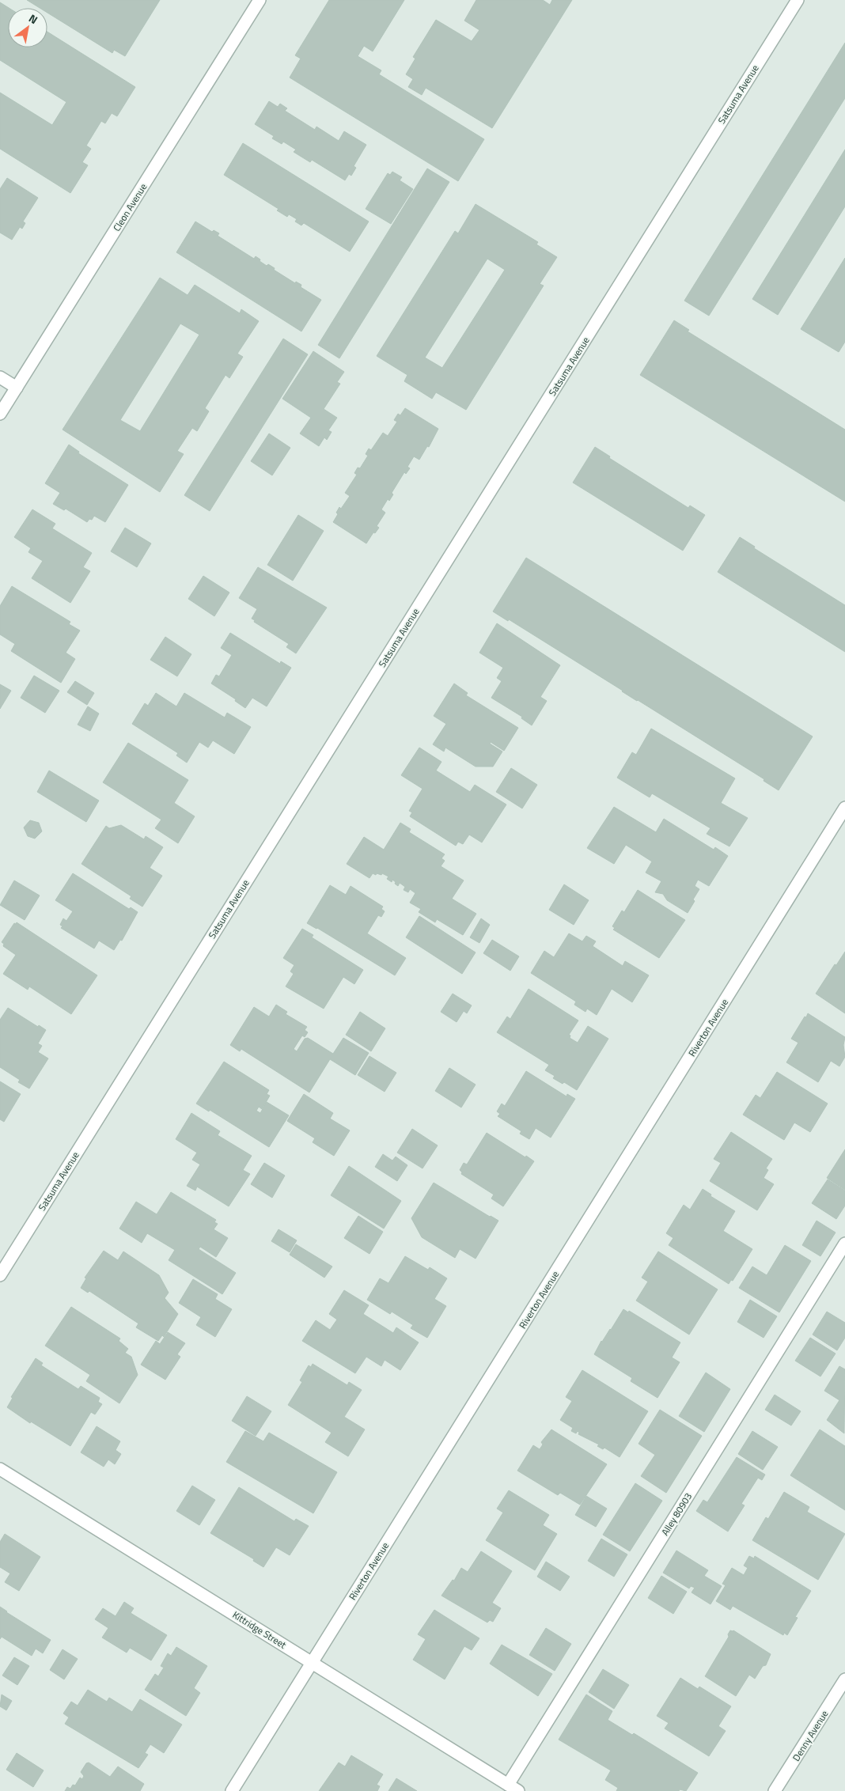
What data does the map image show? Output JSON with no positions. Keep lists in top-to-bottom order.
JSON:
{
  "streets": {
    "street": [
      "Satsuma Avenue",
      "Cleon Avenue",
      "Riverton Avenue",
      "Alley 80903",
      "Kittridge Street",
      "Denny Avenue"
    ]
  },
  "crossings": [
    ["Riverton Avenue", "Kittridge Street"],
    ["Alley 80903", "Kittridge Street"]
  ],
  "north": "top right"
}
